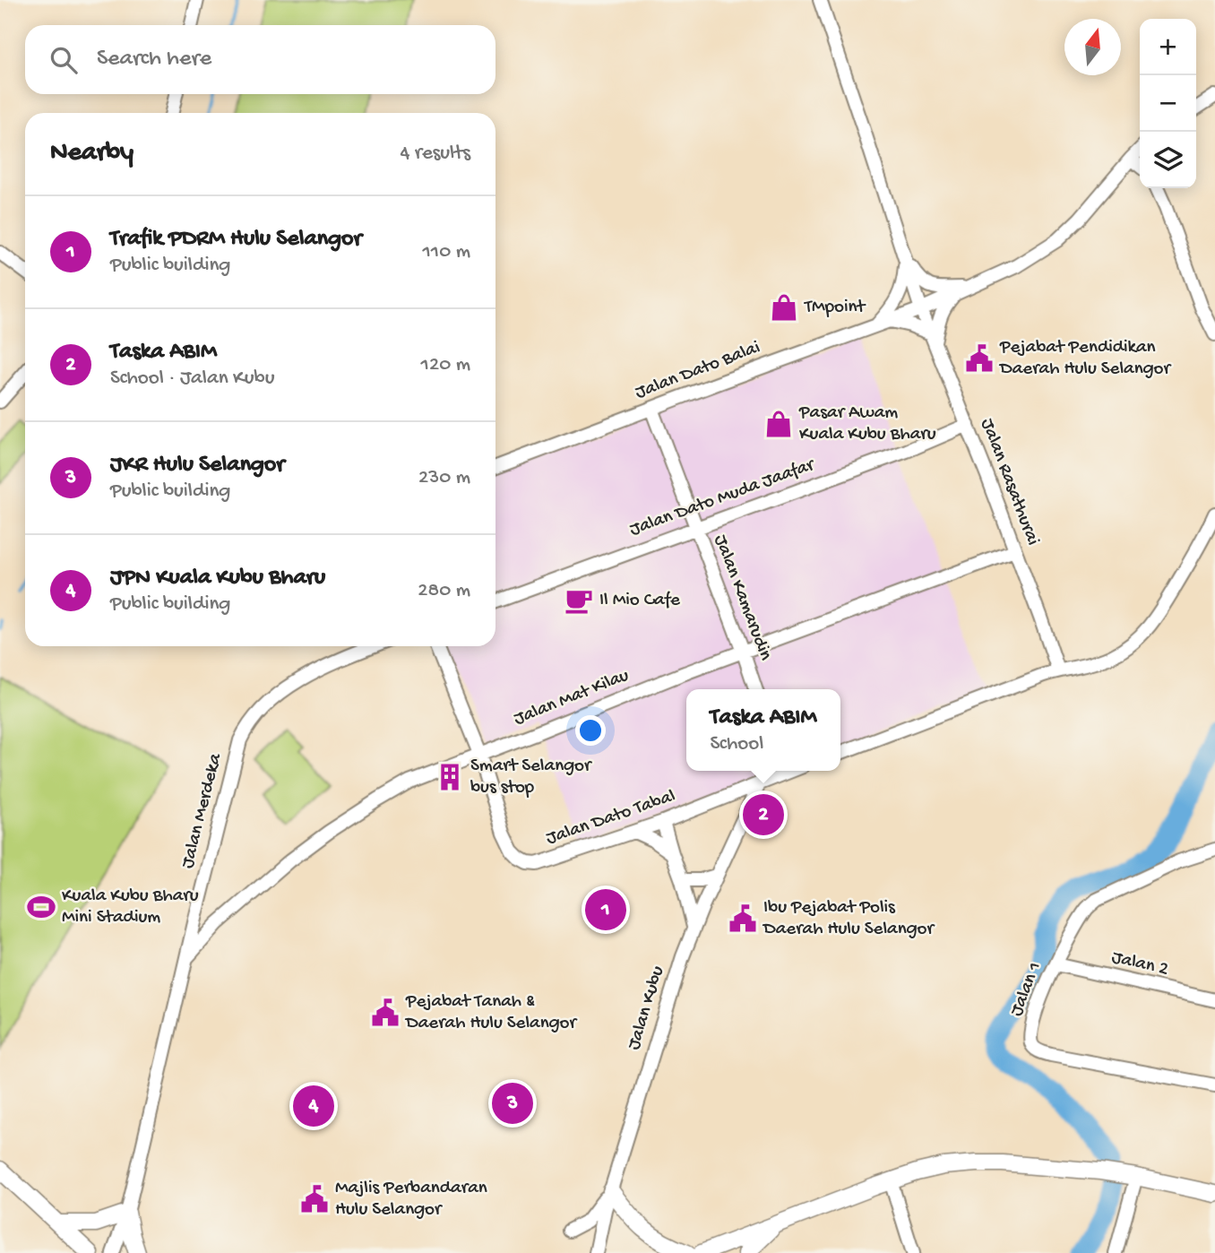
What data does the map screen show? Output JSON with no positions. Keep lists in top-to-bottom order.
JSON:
{
  "streets": {
    "street": [
      "Jalan Dato Balai",
      "Jalan Rasathurai",
      "Jalan Dato Muda Jaafar",
      "Jalan Kamarudin",
      "Jalan Mat Kilau",
      "Jalan Merdeka",
      "Jalan Dato Tabal",
      "Jalan 2",
      "Jalan 1",
      "Jalan Kubu"
    ]
  },
  "crossings": [
    ["Jalan Dato Balai", "Jalan Rasathurai"],
    ["Jalan Dato Balai", "Jalan Kamarudin"],
    ["Jalan Rasathurai", "Jalan Dato Muda Jaafar"],
    ["Jalan Rasathurai", "Jalan Mat Kilau"],
    ["Jalan Dato Muda Jaafar", "Jalan Kamarudin"],
    ["Jalan Kamarudin", "Jalan Mat Kilau"],
    ["Jalan Mat Kilau", "Jalan Merdeka"],
    ["Jalan Mat Kilau", "Jalan Dato Tabal"],
    ["Jalan Dato Tabal", "Jalan Kubu"],
    ["Jalan 2", "Jalan 1"]
  ],
  "places": {
    "shop": ["TMpoint", "Pasar Awam Kuala Kubu Bharu"],
    "public building": [
      "Pejabat Pendidikan Daerah Hulu Selangor",
      "Ibu Pejabat Polis Daerah Hulu Selangor",
      "Pejabat Tanah & Daerah Hulu Selangor",
      "Majlis Perbandaran Hulu Selangor"
    ],
    "cafe": ["Il Mio Cafe"],
    "building": ["Smart Selangor bus stop"],
    "sports": ["Kuala Kubu Bharu Mini Stadium"]
  },
  "north": "top",
  "page": {
    "map_buttons": ["+", "−"],
    "search": "Search here",
    "heading": ["Nearby", "4 results"],
    "list": [
      {
        "mark": "1",
        "name": "Trafik PDRM Hulu Selangor",
        "note": "Public building",
        "value": "110 m"
      },
      {
        "mark": "2",
        "name": "Taska ABIM",
        "note": "School · Jalan Kubu",
        "value": "120 m"
      },
      {
        "mark": "3",
        "name": "JKR Hulu Selangor",
        "note": "Public building",
        "value": "230 m"
      },
      {
        "mark": "4",
        "name": "JPN Kuala Kubu Bharu",
        "note": "Public building",
        "value": "280 m"
      }
    ],
    "popup": ["Taska ABIM", "School"],
    "pins": [
      "2",
      "1",
      "3",
      "4"
    ]
  }
}
